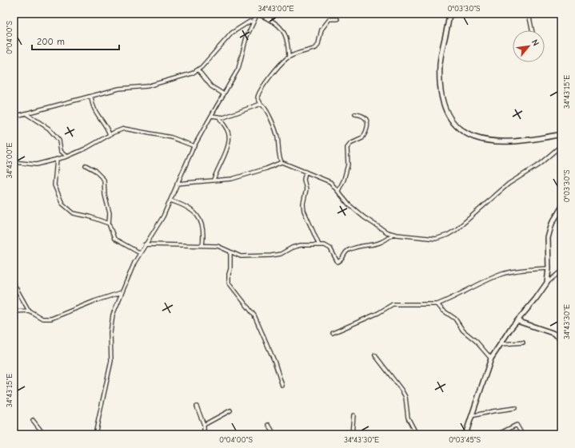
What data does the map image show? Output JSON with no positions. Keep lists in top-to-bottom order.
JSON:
{
  "scale_bar": "200 m",
  "north": "top right",
  "coordinates": [
    "34°43'00\"E",
    "0°03'30\"S",
    "0°04'00\"S",
    "34°43'15\"E",
    "34°43'30\"E",
    "0°03'45\"S"
  ]
}
